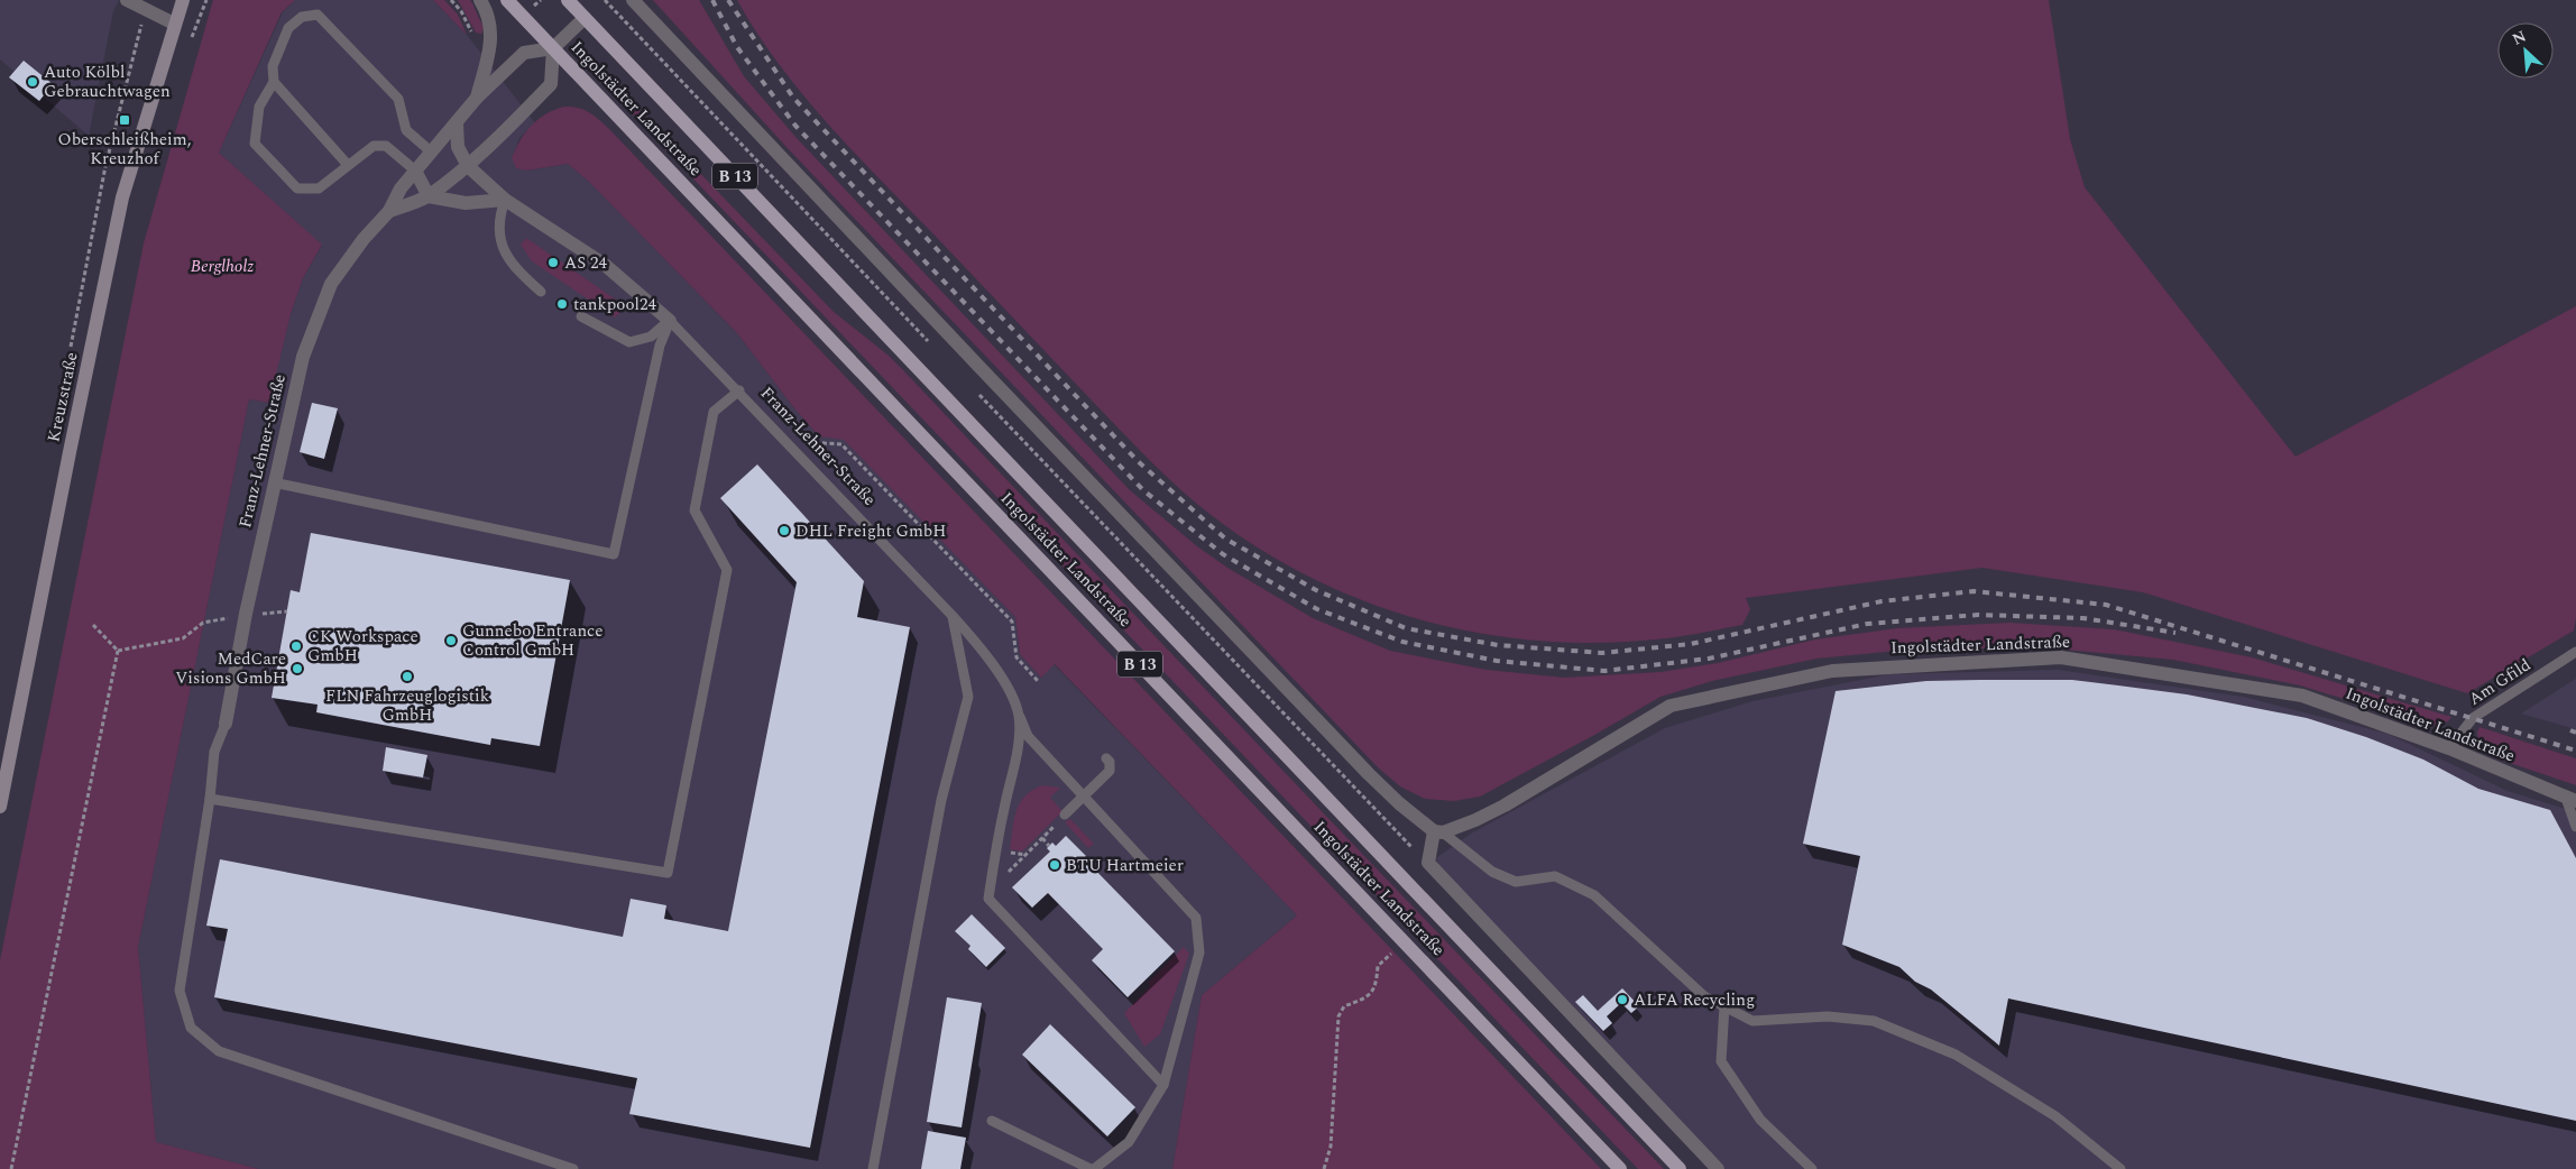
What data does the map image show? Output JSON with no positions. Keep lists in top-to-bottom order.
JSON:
{
  "streets": {
    "main road": ["Ingolstädter Landstraße", "B 13", "Kreuzstraße"],
    "street": ["Franz-Lehner-Straße"],
    "lane": ["Am Gfild"]
  },
  "crossings": [
    ["Ingolstädter Landstraße", "Franz-Lehner-Straße"],
    ["Ingolstädter Landstraße", "Am Gfild"]
  ],
  "parks": ["Berglholz"],
  "places": {
    "other": [
      "Auto Kölbl Gebrauchtwagen",
      "AS 24",
      "tankpool24",
      "DHL Freight GmbH",
      "Gunnebo Entrance Control GmbH",
      "CK Workspace GmbH",
      "MedCare Visions GmbH",
      "FLN Fahrzeuglogistik GmbH",
      "BTU Hartmeier",
      "ALFA Recycling"
    ],
    "transit": ["Oberschleißheim, Kreuzhof"]
  },
  "north": "top left"
}
